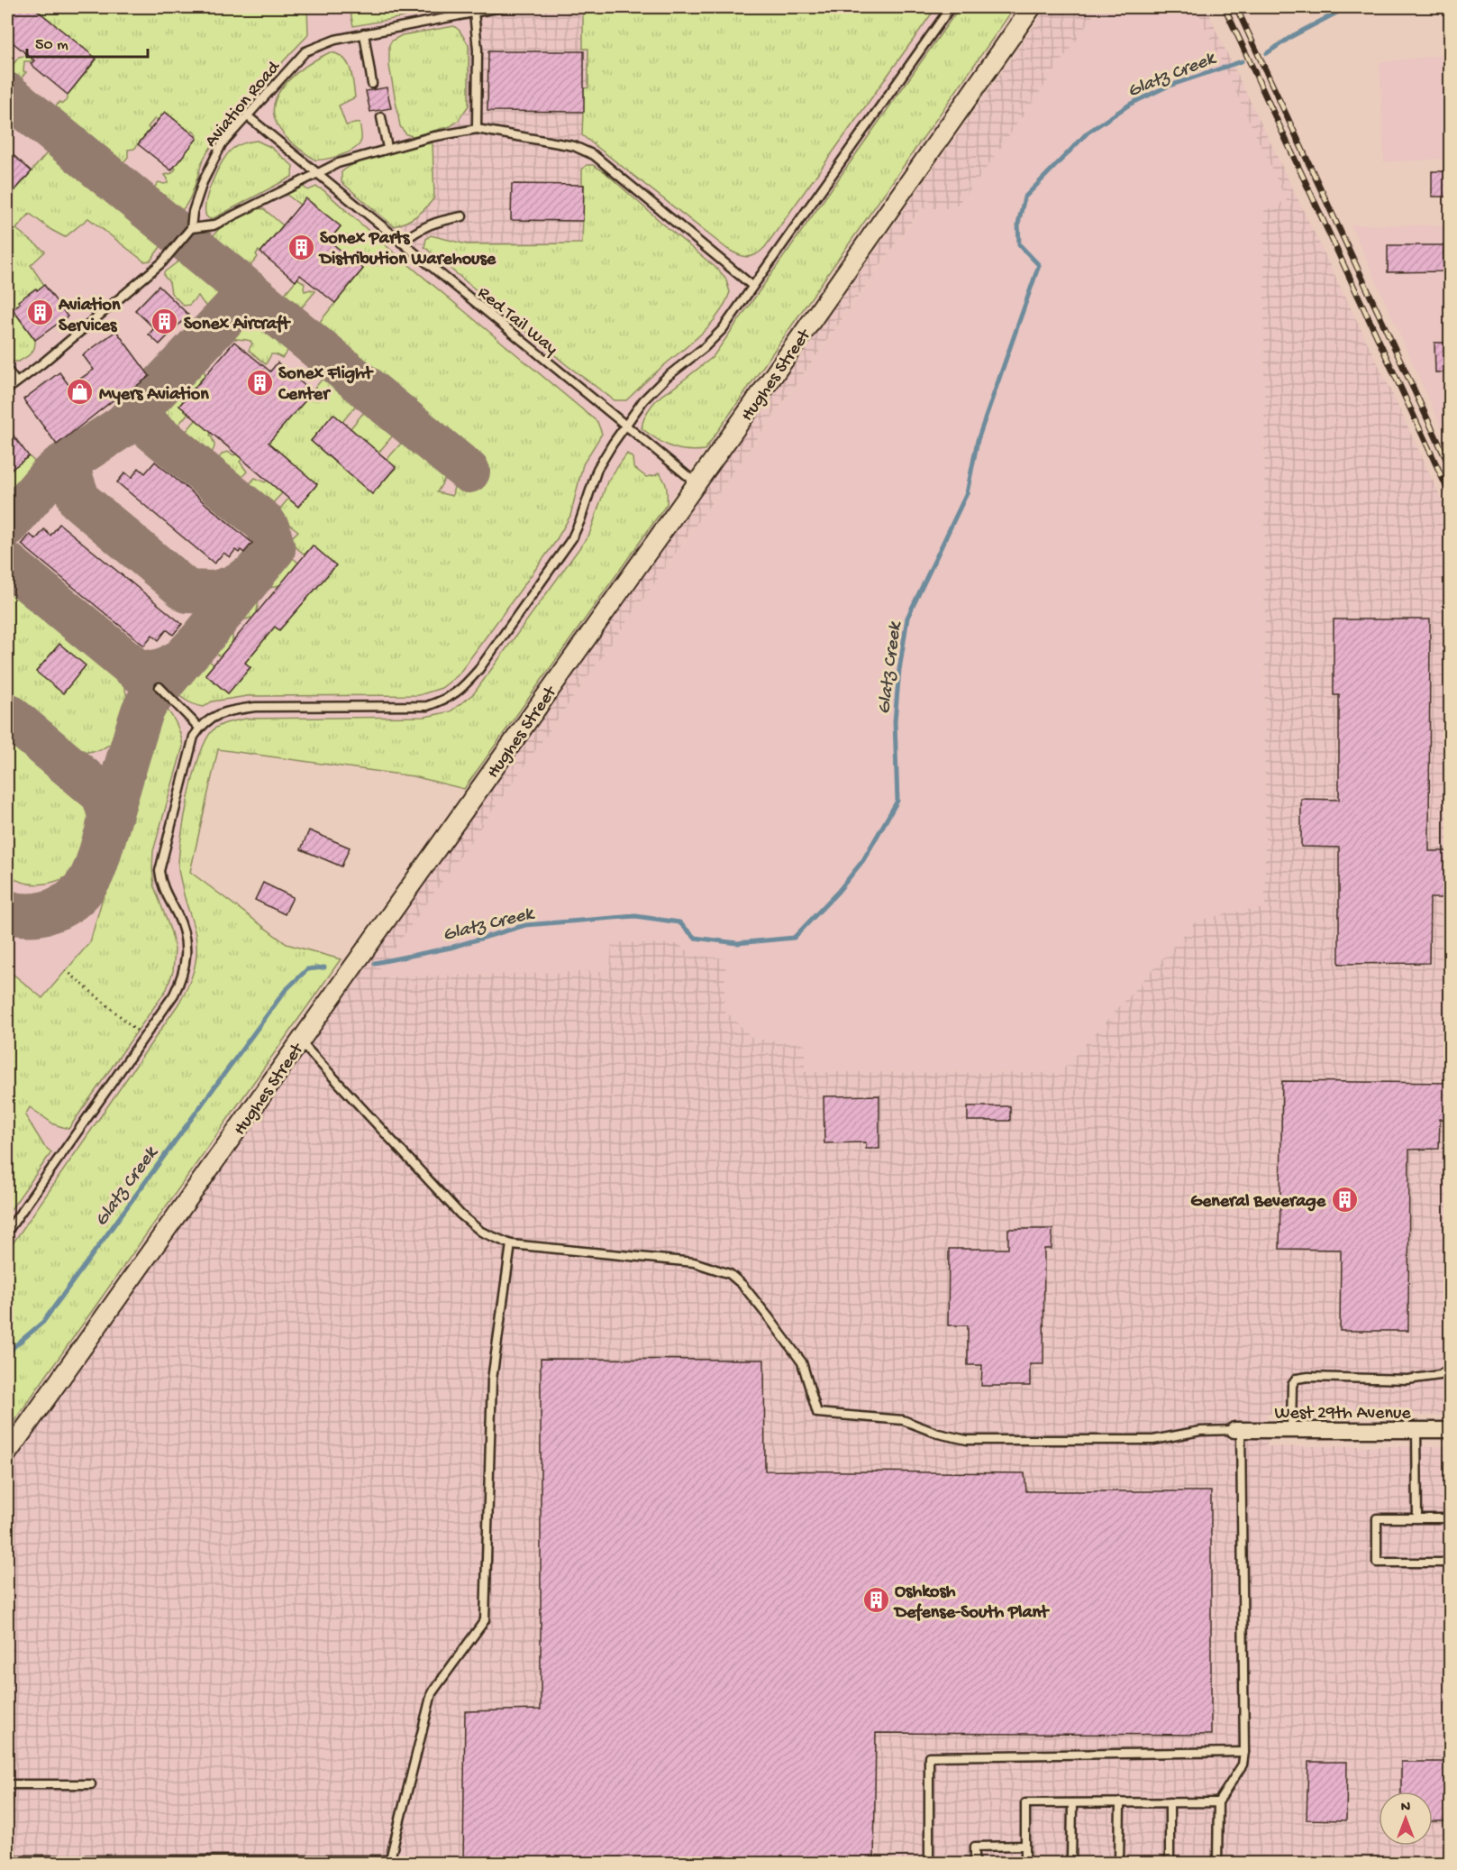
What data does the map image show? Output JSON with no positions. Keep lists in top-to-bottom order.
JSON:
{
  "streets": {
    "street": ["Hughes Street", "West 29th Avenue"],
    "lane": ["Aviation Road", "Red Tail Way"]
  },
  "crossings": [
    ["Aviation Road", "Red Tail Way"],
    ["Red Tail Way", "Hughes Street"]
  ],
  "water": ["Glatz Creek"],
  "places": {
    "building": [
      "Sonex Parts Distribution Warehouse",
      "Aviation Services",
      "Sonex Aircraft",
      "Sonex Flight Center",
      "General Beverage",
      "Oshkosh Defense-South Plant"
    ],
    "shop": ["Myers Aviation"]
  },
  "scale_bar": "50 m",
  "north": "top"
}
